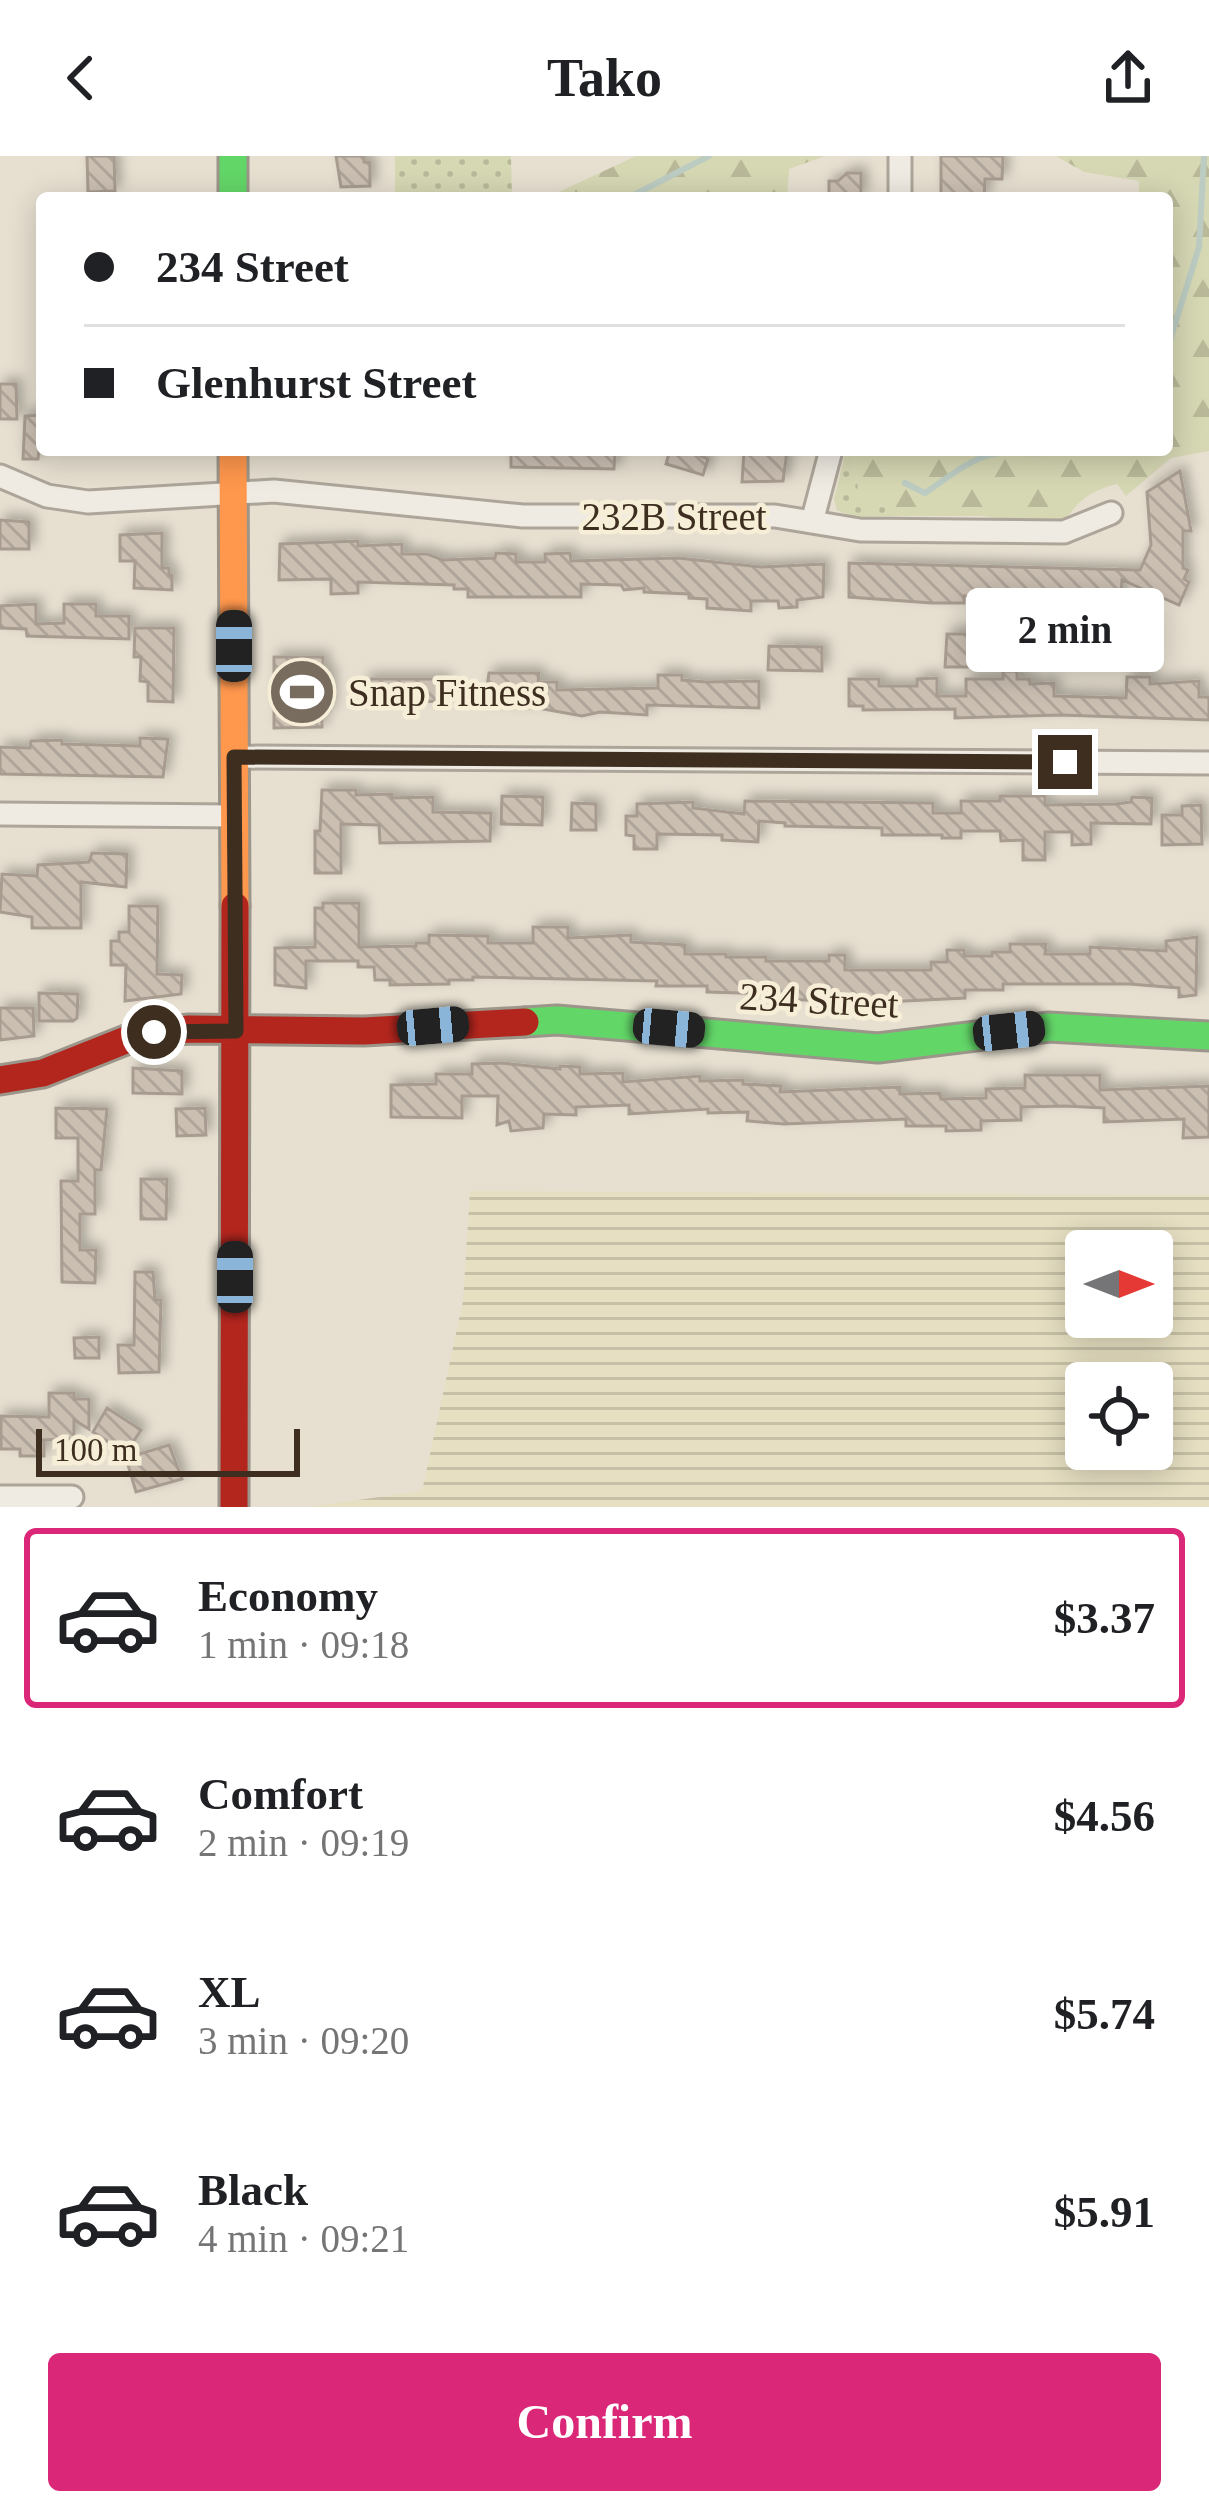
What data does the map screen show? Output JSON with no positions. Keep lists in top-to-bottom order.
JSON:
{
  "streets": {
    "street": ["232B Street", "234 Street"]
  },
  "places": {
    "sports": ["Snap Fitness"]
  },
  "scale_bar": "100 m",
  "north": "right",
  "page": {
    "header": "Tako",
    "banner": ["234 Street", "Glenhurst Street"],
    "bubble": "2 min",
    "scale": "100 m",
    "list": [
      {
        "name": "Economy",
        "note": "1 min · 09:18",
        "value": "$3.37"
      },
      {
        "name": "Comfort",
        "note": "2 min · 09:19",
        "value": "$4.56"
      },
      {
        "name": "XL",
        "note": "3 min · 09:20",
        "value": "$5.74"
      },
      {
        "name": "Black",
        "note": "4 min · 09:21",
        "value": "$5.91"
      }
    ],
    "buttons": "Confirm"
  }
}
